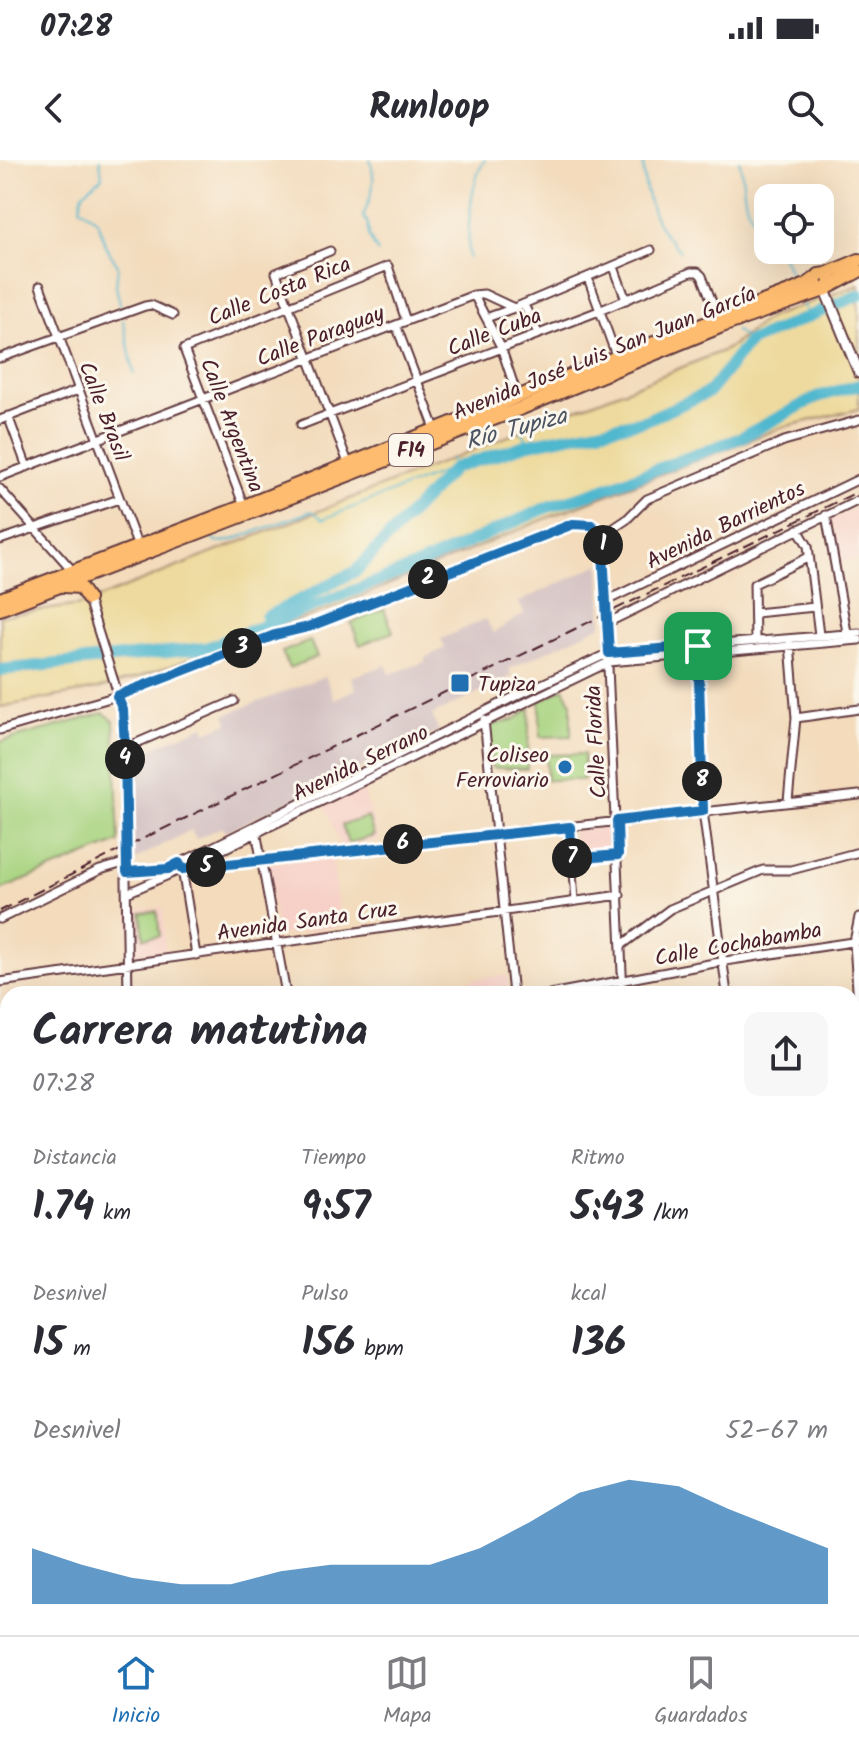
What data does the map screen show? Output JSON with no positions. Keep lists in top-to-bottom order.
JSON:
{
  "streets": {
    "highway": ["Avenida José Luis San Juan García", "F14"],
    "street": [
      "Calle Costa Rica",
      "Calle Cuba",
      "Calle Paraguay",
      "Calle Brasil",
      "Calle Argentina",
      "Avenida Barrientos",
      "Calle Florida",
      "Avenida Serrano",
      "Avenida Santa Cruz",
      "Calle Cochabamba"
    ]
  },
  "crossings": [
    ["Calle Costa Rica", "Calle Paraguay"],
    ["Calle Costa Rica", "Calle Argentina"],
    ["Calle Cuba", "Avenida José Luis San Juan García"],
    ["Calle Paraguay", "Calle Brasil"],
    ["Calle Paraguay", "Calle Argentina"],
    ["Avenida José Luis San Juan García", "Calle Brasil"],
    ["Avenida José Luis San Juan García", "Calle Argentina"],
    ["Avenida José Luis San Juan García", "F14"],
    ["Avenida Barrientos", "Calle Florida"],
    ["Calle Florida", "Avenida Serrano"],
    ["Calle Florida", "Avenida Santa Cruz"],
    ["Calle Florida", "Calle Cochabamba"]
  ],
  "water": ["Río Tupiza"],
  "places": {
    "transit": ["Tupiza"],
    "other": ["Coliseo Ferroviario"]
  },
  "page": {
    "status": "07:28",
    "header": "Runloop",
    "pins": [
      "1",
      "2",
      "3",
      "4",
      "8",
      "6",
      "7",
      "5"
    ],
    "heading": ["Carrera matutina", "07:28"],
    "stats": [
      ["Distancia", "1.74 km"],
      ["Tiempo", "9:57"],
      ["Ritmo", "5:43 /km"],
      ["Desnivel", "15 m"],
      ["Pulso", "156 bpm"],
      ["kcal", "136"]
    ],
    "chart": ["Desnivel", "52–67 m"],
    "tabs": ["Inicio", "Mapa", "Guardados"]
  }
}
